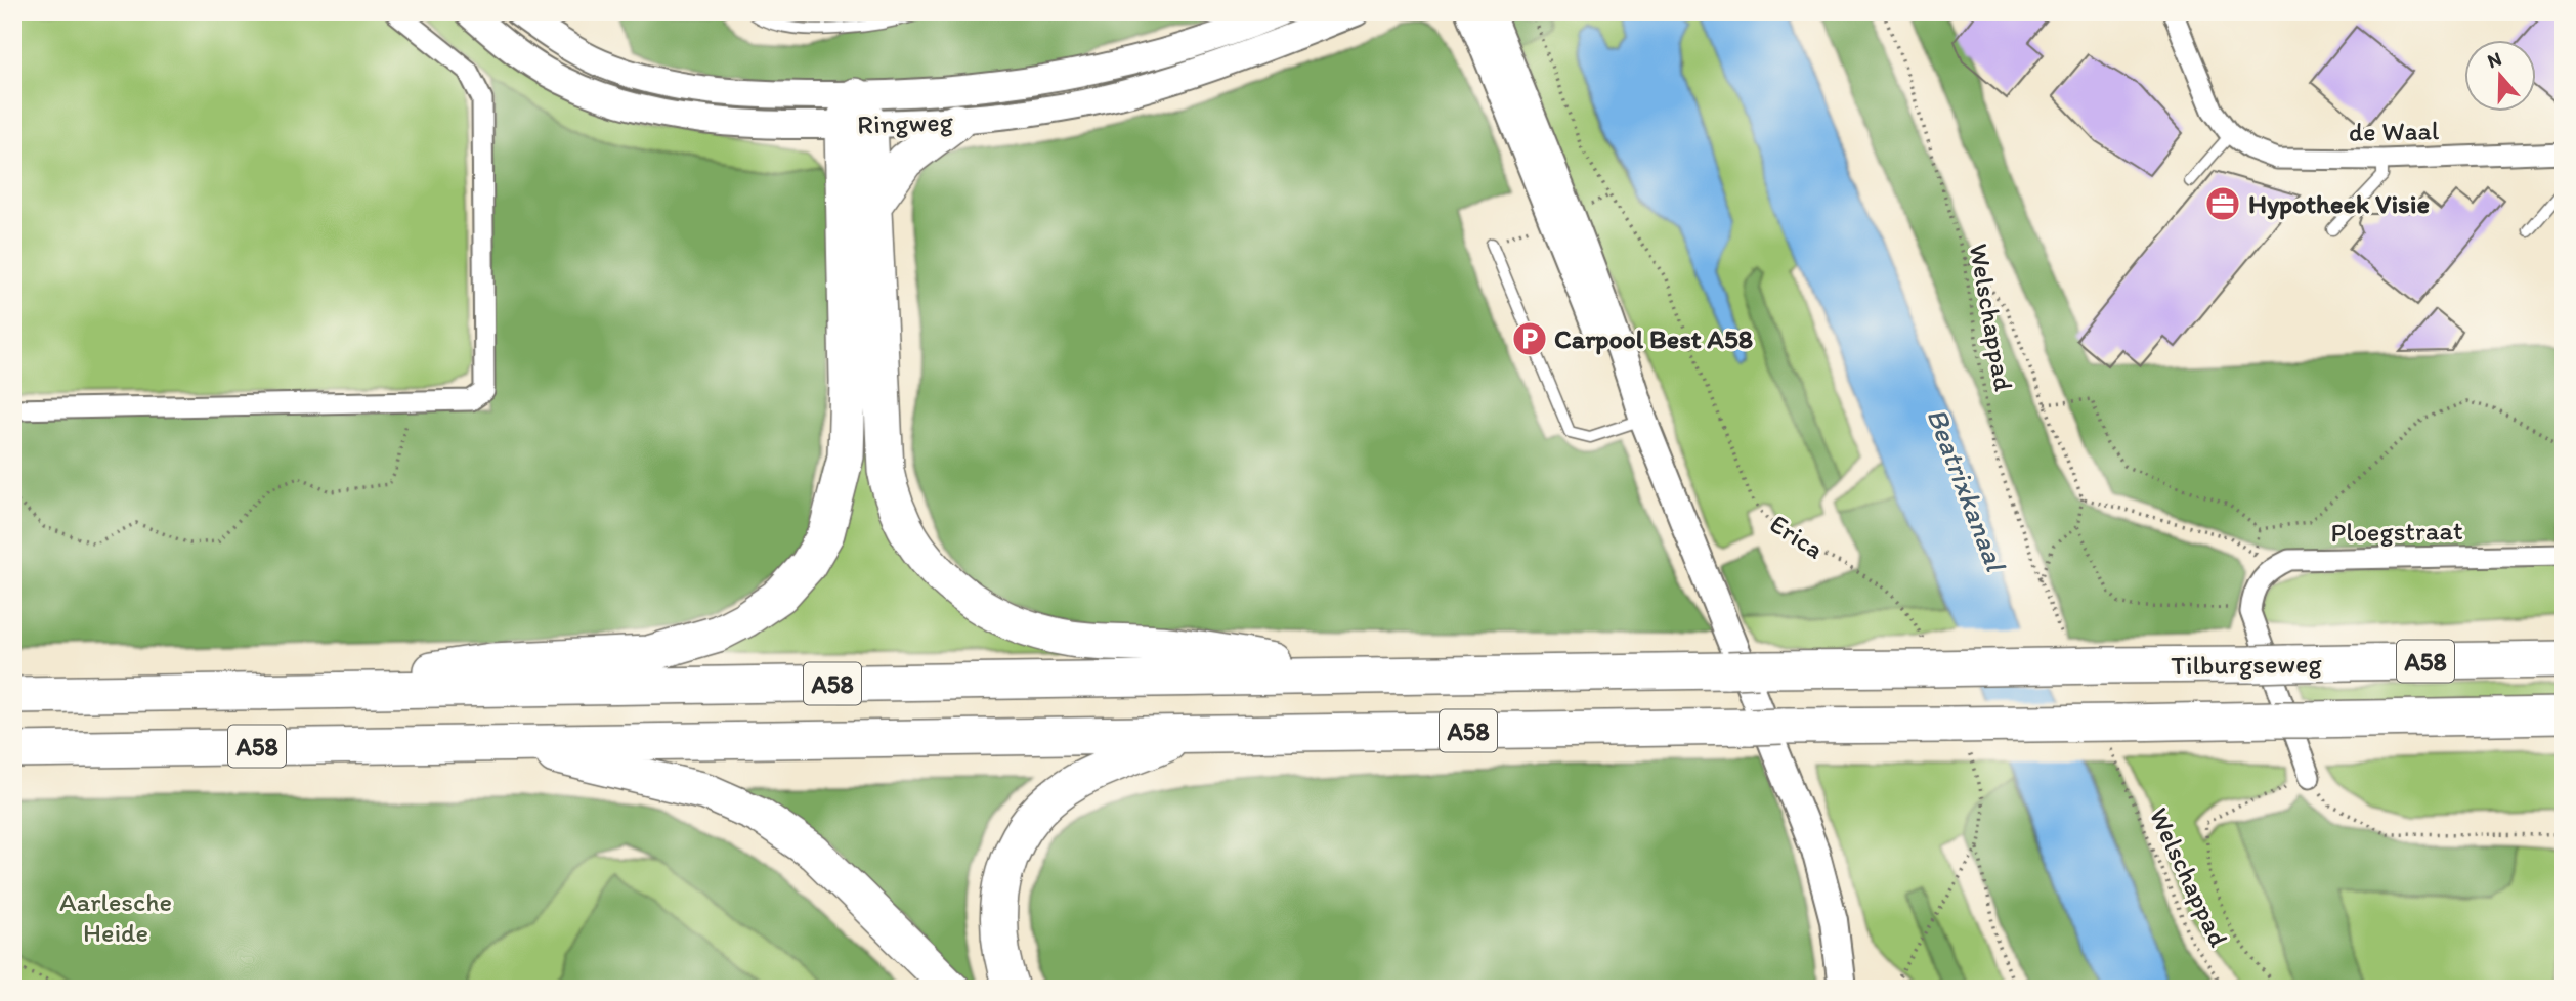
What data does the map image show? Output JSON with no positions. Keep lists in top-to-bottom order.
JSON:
{
  "streets": {
    "highway": ["A58", "Tilburgseweg"],
    "main road": ["Ringweg"],
    "street": ["de Waal", "Ploegstraat"],
    "path": ["Welschappad", "Erica"]
  },
  "crossings": [
    ["Ringweg", "A58"],
    ["Erica", "A58"],
    ["Erica", "Tilburgseweg"],
    ["A58", "Tilburgseweg"]
  ],
  "water": ["Beatrixkanaal"],
  "parks": ["Aarlesche Heide"],
  "places": {
    "office": ["Hypotheek Visie"],
    "parking": ["Carpool Best A58"]
  },
  "north": "top"
}
